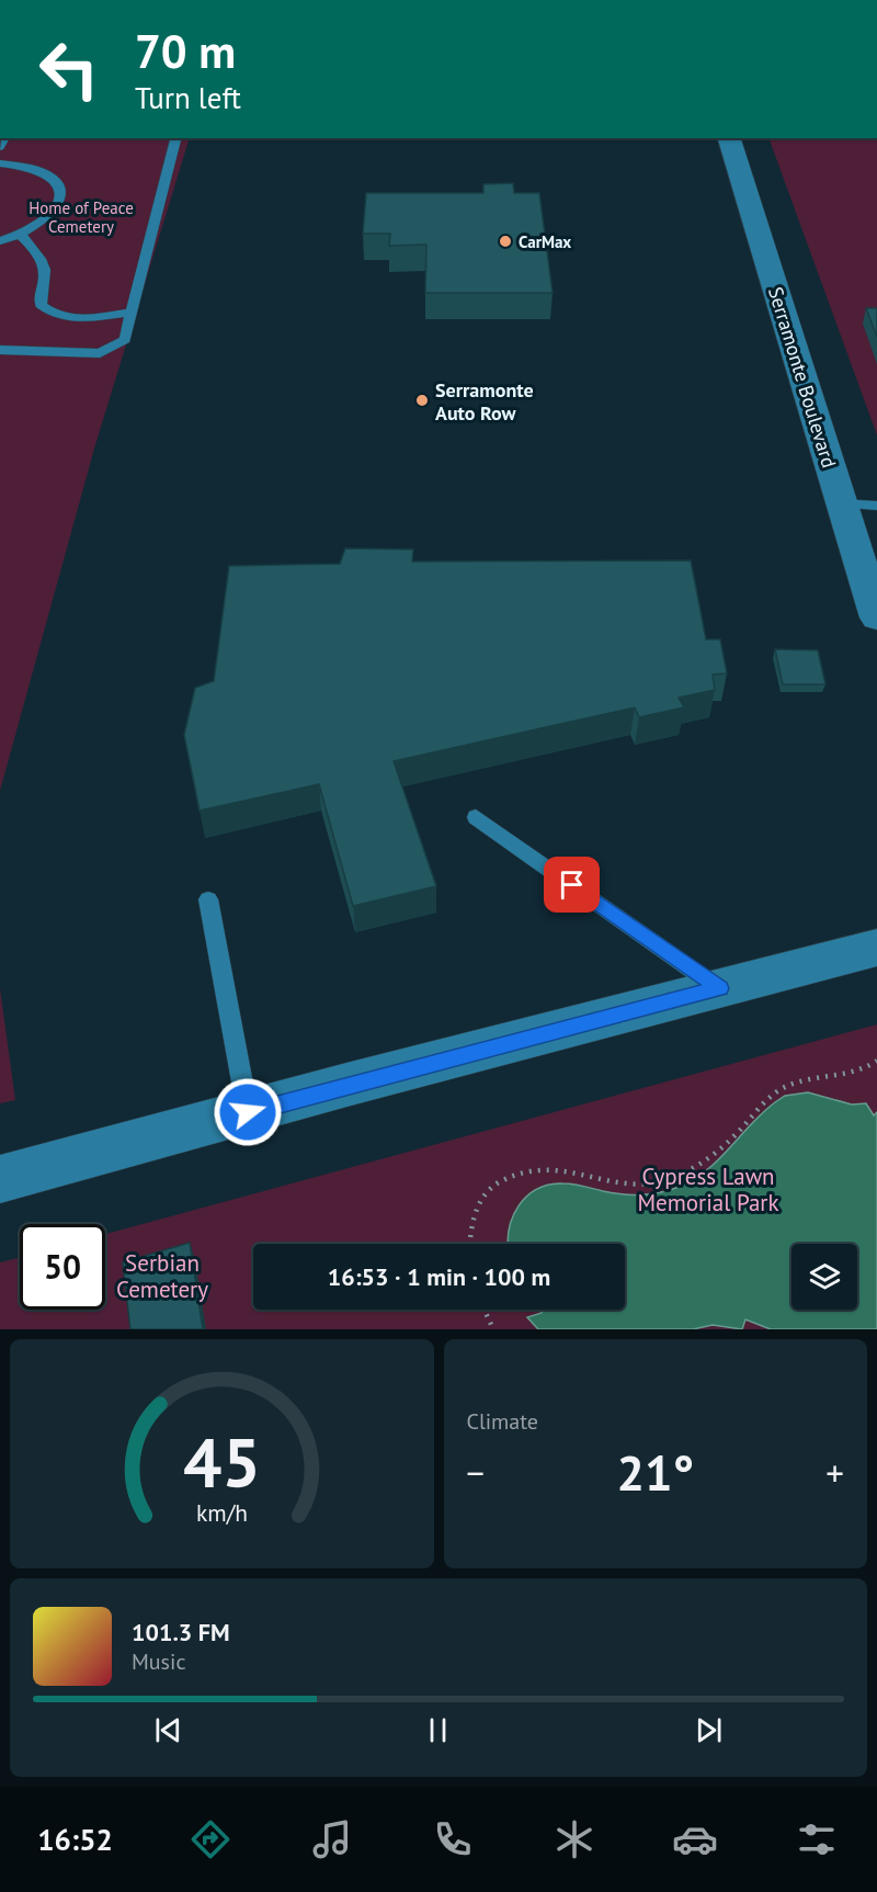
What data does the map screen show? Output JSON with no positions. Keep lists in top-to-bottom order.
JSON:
{
  "streets": {
    "main road": ["Serramonte Boulevard"]
  },
  "parks": ["Home of Peace Cemetery", "Cypress Lawn Memorial Park", "Serbian Cemetery"],
  "places": ["CarMax", "Serramonte Auto Row"],
  "page": {
    "turn": ["70 m", "Turn left"],
    "limit": "50",
    "trip": "16:53 · 1 min · 100 m",
    "tile": "Climate",
    "heat": ["−", "21°", "+"],
    "song": ["101.3 FM", "Music"],
    "tabs": "16:52",
    "gauge": ["45", "km/h"]
  }
}
